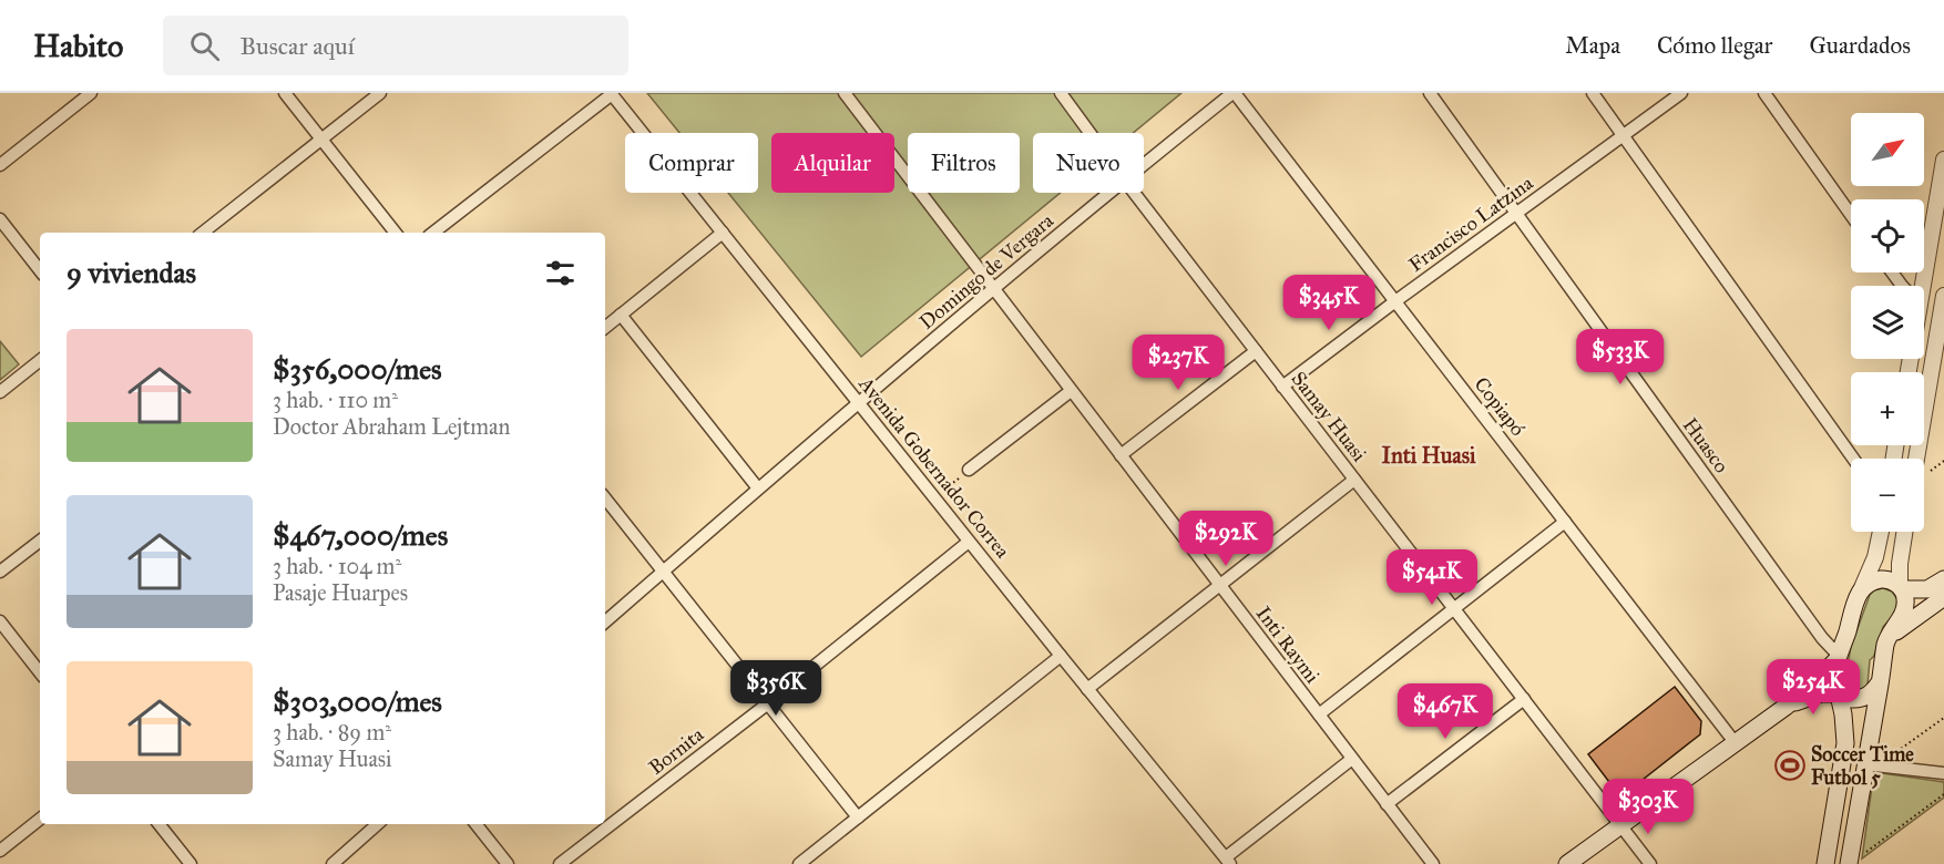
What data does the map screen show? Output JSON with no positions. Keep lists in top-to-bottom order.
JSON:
{
  "streets": {
    "street": [
      "Francisco Latzina",
      "Domingo de Vergara",
      "Copiapó",
      "Samay Huasi",
      "Huasco",
      "Avenida Gobernador Correa",
      "Inti Raymi",
      "Bornita"
    ]
  },
  "crossings": [
    ["Francisco Latzina", "Copiapó"],
    ["Francisco Latzina", "Samay Huasi"],
    ["Francisco Latzina", "Huasco"],
    ["Domingo de Vergara", "Copiapó"],
    ["Domingo de Vergara", "Avenida Gobernador Correa"],
    ["Domingo de Vergara", "Inti Raymi"],
    ["Avenida Gobernador Correa", "Bornita"]
  ],
  "districts": ["Inti Huasi"],
  "places": {
    "sports": ["Soccer Time Futbol 5"]
  },
  "north": "top right",
  "page": {
    "header": "Habito",
    "search": "Buscar aquí",
    "nav": ["Mapa", "Cómo llegar", "Guardados"],
    "map_buttons": ["+", "−"],
    "chip": [
      "Comprar",
      "Alquilar",
      "Filtros",
      "Nuevo"
    ],
    "heading": "9 viviendas",
    "price": [
      "$345K",
      "$533K",
      "$237K",
      "$292K",
      "$541K",
      "$254K",
      "$356K",
      "$467K",
      "$303K"
    ],
    "list": [
      {
        "name": "$356,000/mes",
        "note": "3 hab. · 110 m² · Doctor Abraham Lejtman"
      },
      {
        "name": "$467,000/mes",
        "note": "3 hab. · 104 m² · Pasaje Huarpes"
      },
      {
        "name": "$303,000/mes",
        "note": "3 hab. · 89 m² · Samay Huasi"
      }
    ]
  }
}
